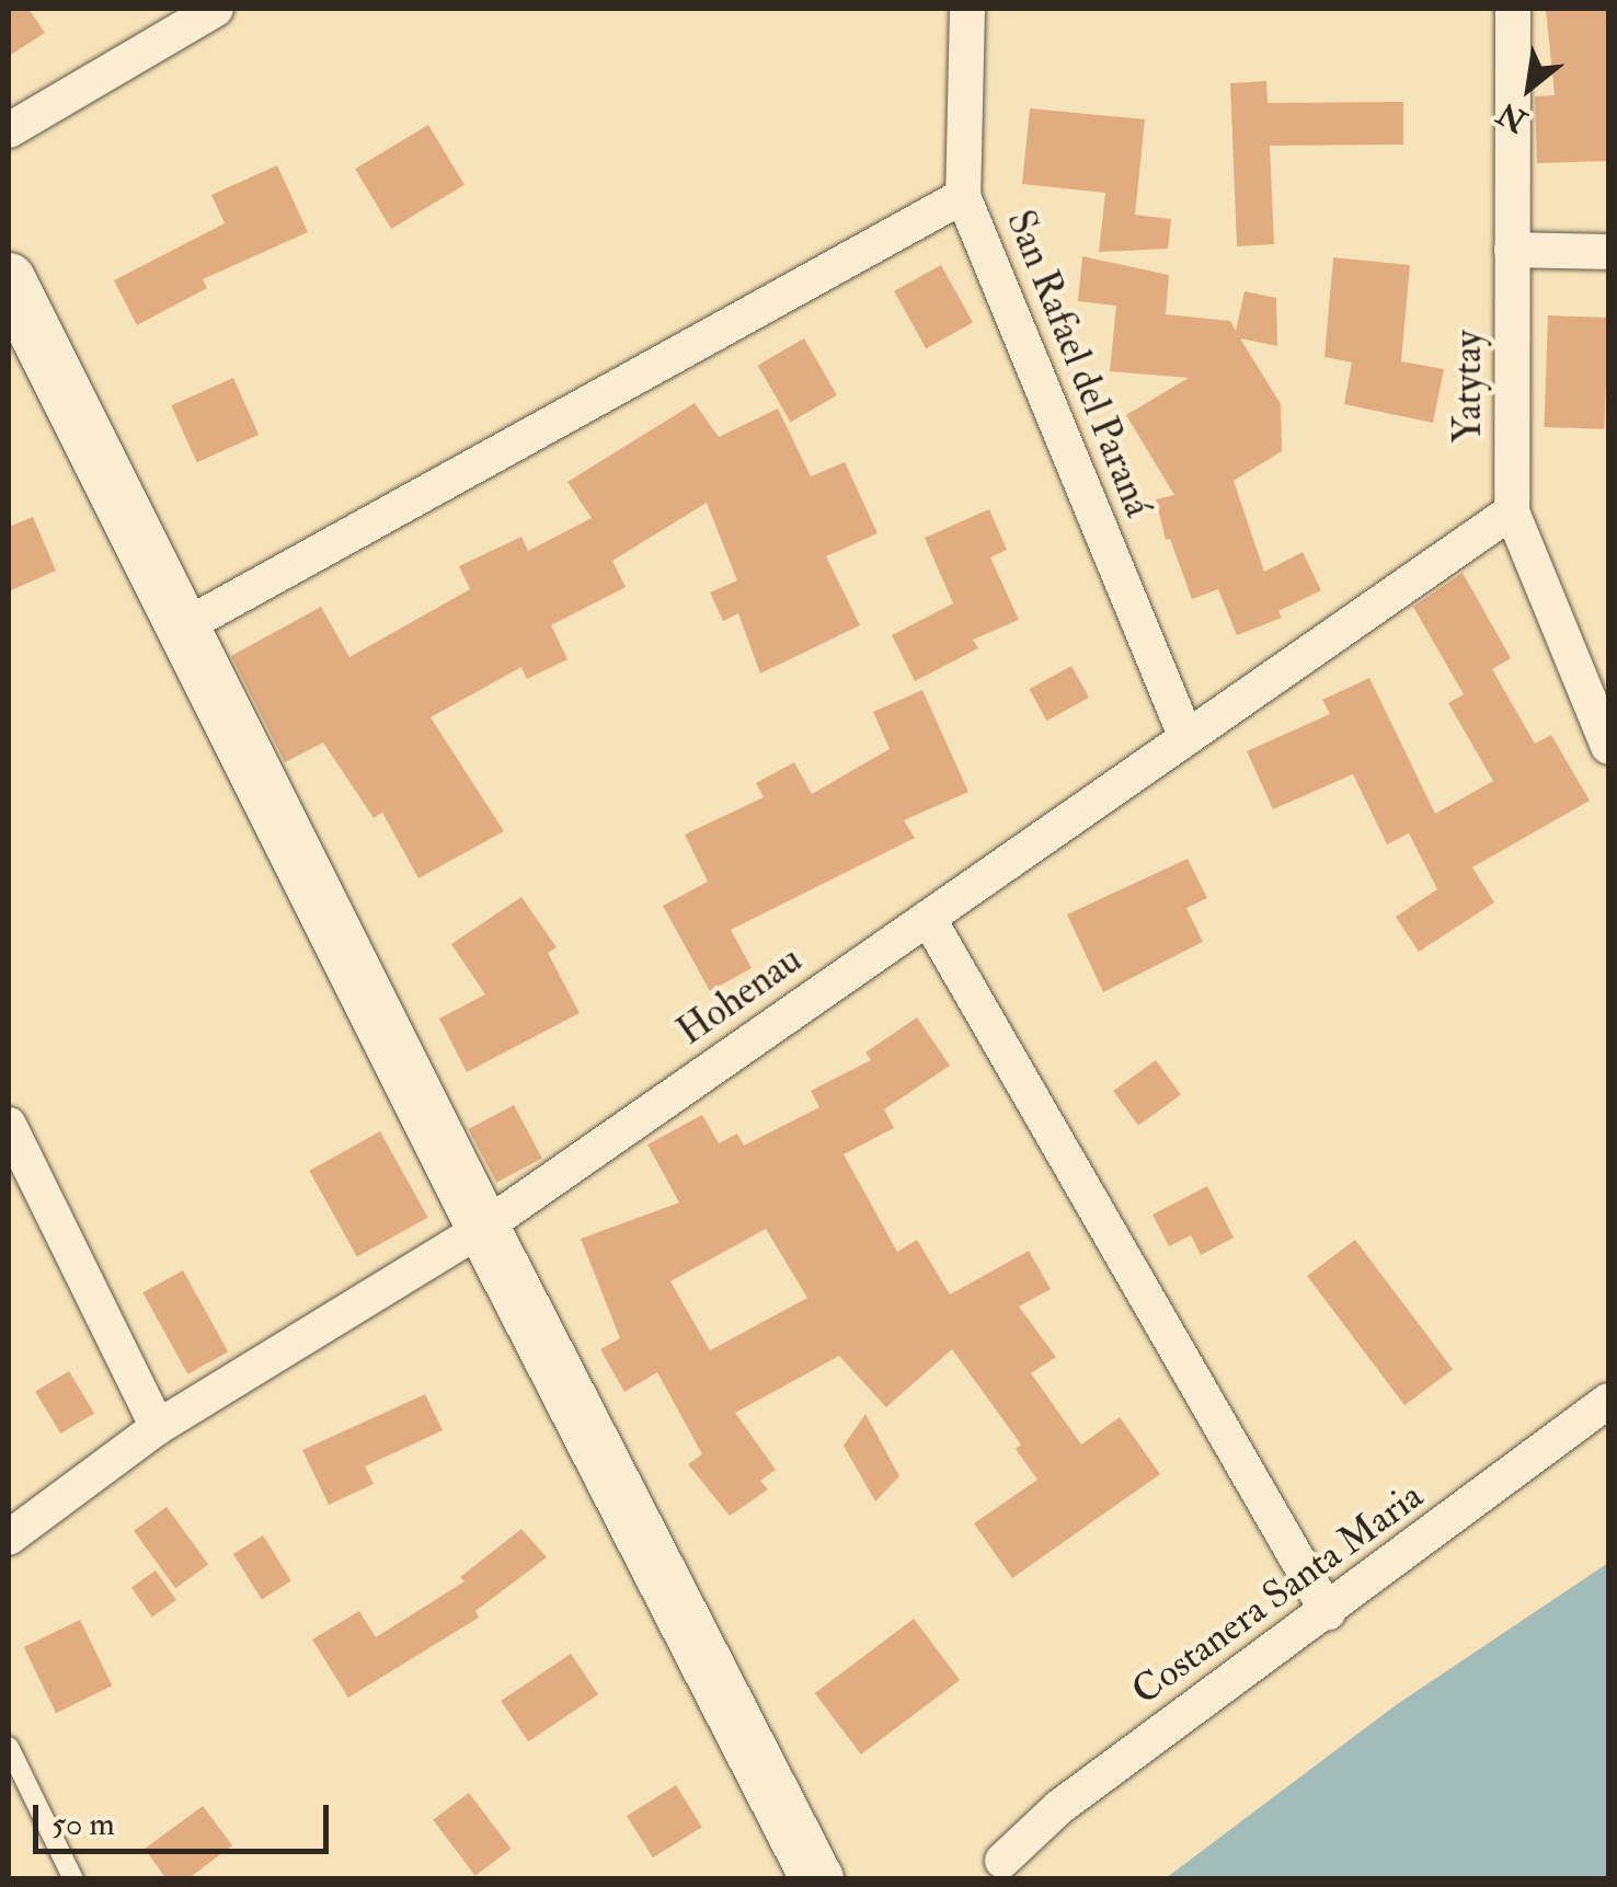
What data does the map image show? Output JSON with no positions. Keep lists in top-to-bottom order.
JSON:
{
  "streets": {
    "street": [
      "San Rafael del Paraná",
      "Yatytay",
      "Hohenau",
      "Costanera Santa Maria"
    ]
  },
  "crossings": [
    ["San Rafael del Paraná", "Hohenau"],
    ["Yatytay", "Hohenau"]
  ],
  "scale_bar": "50 m",
  "north": "bottom left"
}
